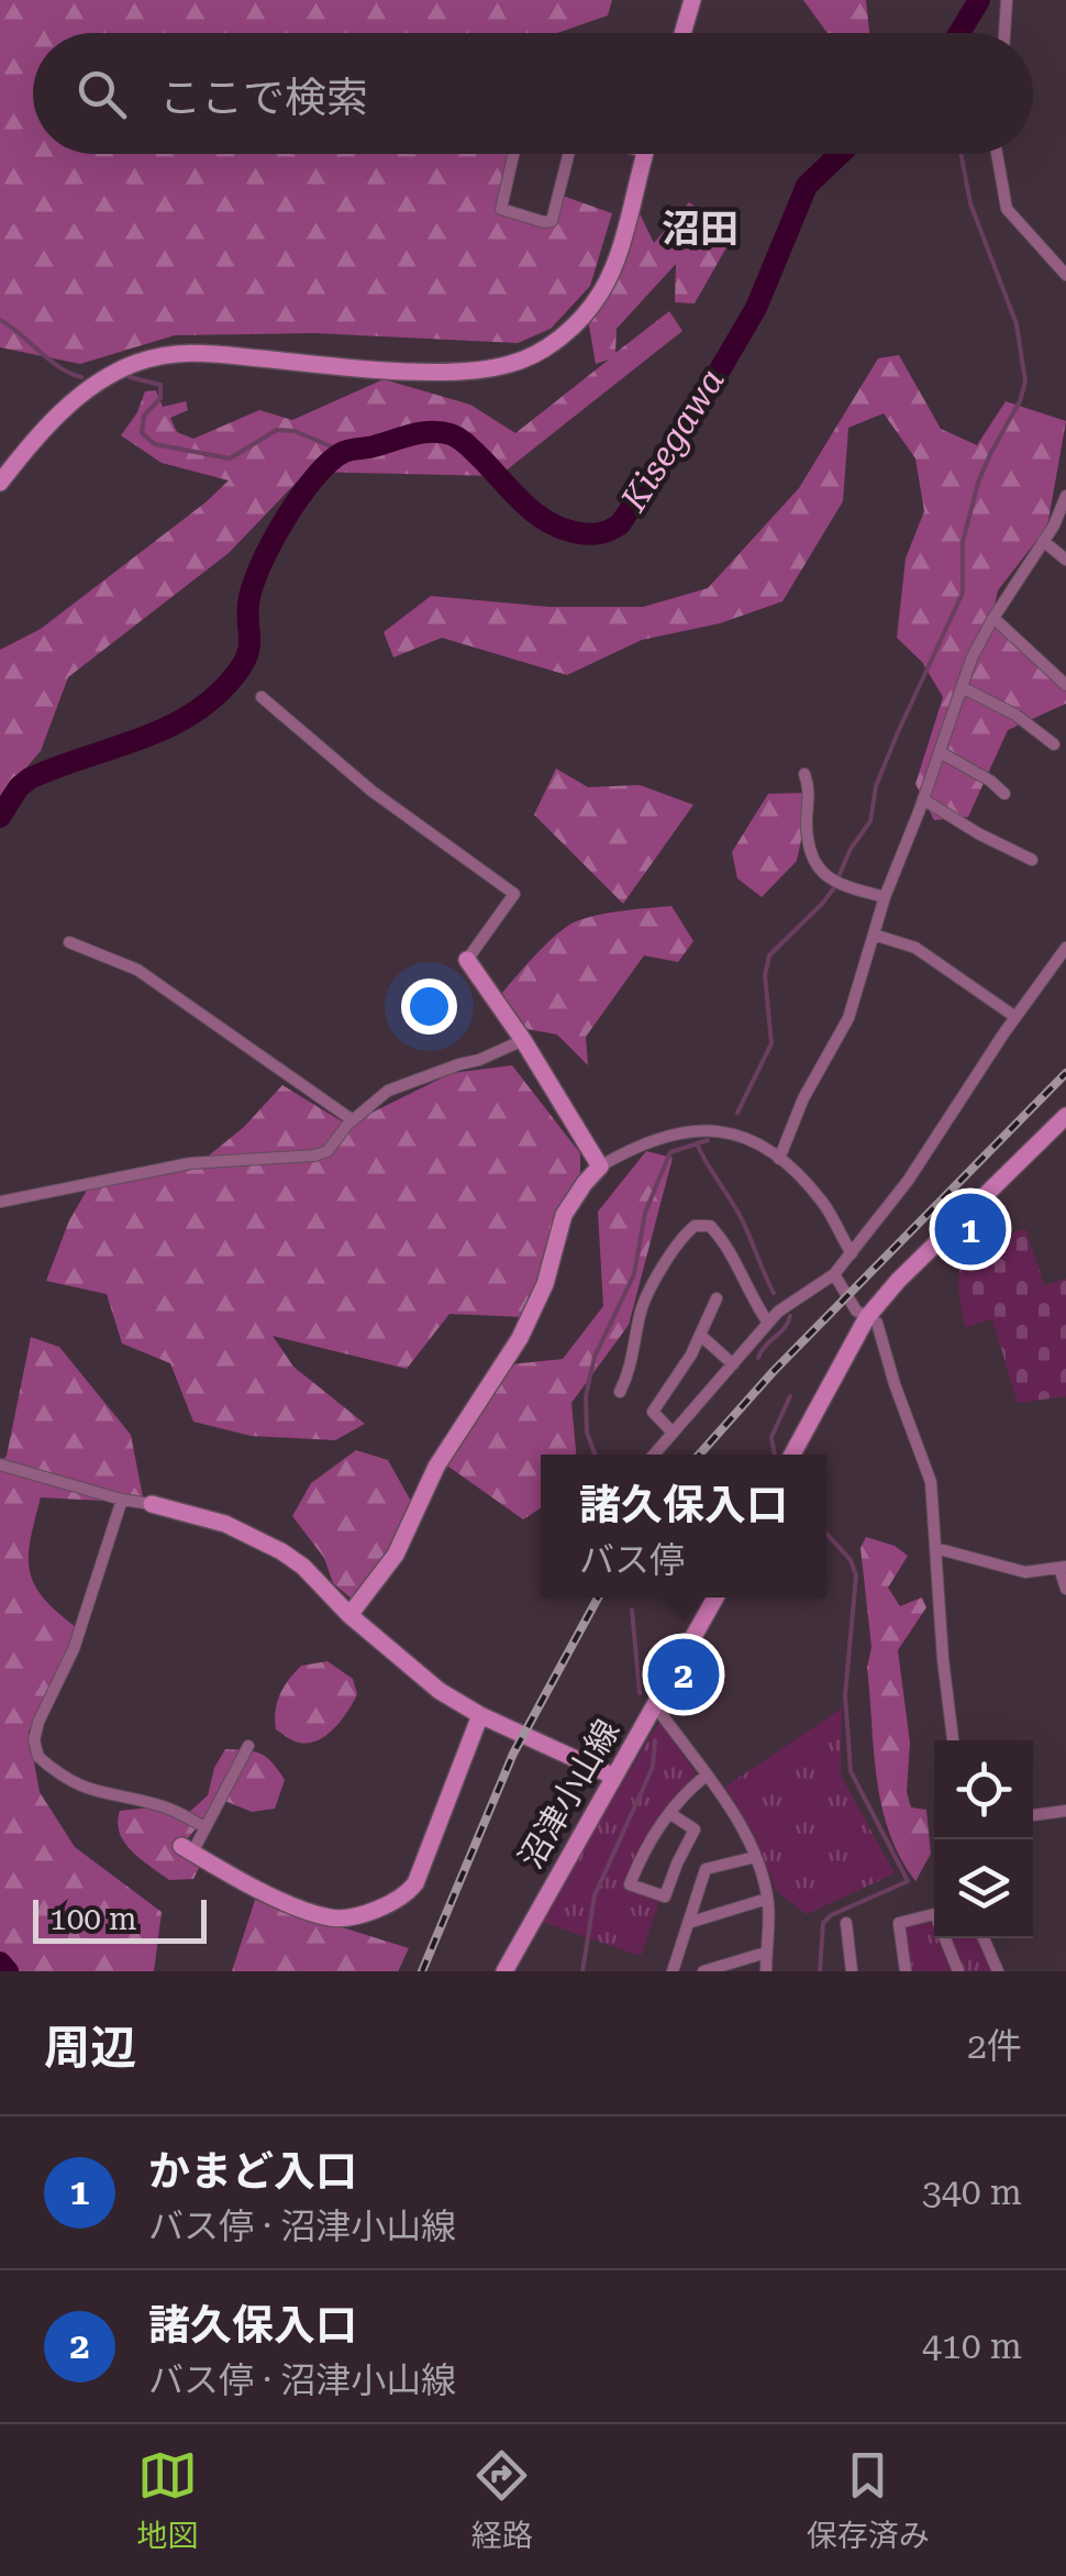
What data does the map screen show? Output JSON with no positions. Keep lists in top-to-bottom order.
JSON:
{
  "streets": {
    "street": ["沼津小山線"]
  },
  "districts": ["沼田"],
  "water": ["Kisegawa"],
  "scale_bar": "100 m",
  "page": {
    "search": "ここで検索",
    "pins": ["1", "2"],
    "popup": ["諸久保入口", "バス停"],
    "scale": "100 m",
    "heading": ["周辺", "2件"],
    "list": [
      {
        "mark": "1",
        "name": "かまど入口",
        "note": "バス停 · 沼津小山線",
        "value": "340 m"
      },
      {
        "mark": "2",
        "name": "諸久保入口",
        "note": "バス停 · 沼津小山線",
        "value": "410 m"
      }
    ],
    "nav": ["地図", "経路", "保存済み"]
  }
}
